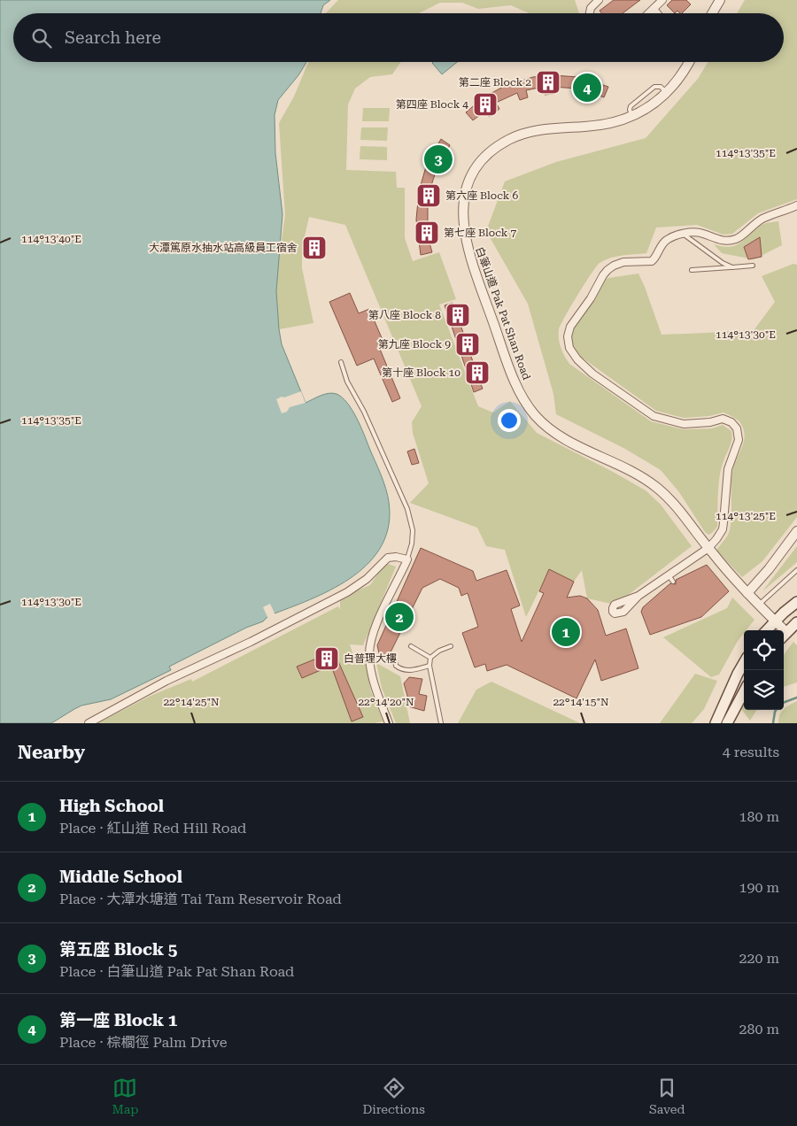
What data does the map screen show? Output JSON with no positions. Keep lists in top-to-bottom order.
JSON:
{
  "streets": {
    "street": ["白筆山道 Pak Pat Shan Road"]
  },
  "places": {
    "building": [
      "第二座 Block 2",
      "第四座 Block 4",
      "第六座 Block 6",
      "第七座 Block 7",
      "大潭篤原水抽水站高級員工宿舍",
      "第八座 Block 8",
      "第九座 Block 9",
      "第十座 Block 10",
      "白普理大樓"
    ]
  },
  "page": {
    "search": "Search here",
    "pins": [
      "4",
      "3",
      "2",
      "1"
    ],
    "heading": ["Nearby", "4 results"],
    "list": [
      {
        "mark": "1",
        "name": "High School",
        "note": "Place · 紅山道 Red Hill Road",
        "value": "180 m"
      },
      {
        "mark": "2",
        "name": "Middle School",
        "note": "Place · 大潭水塘道 Tai Tam Reservoir Road",
        "value": "190 m"
      },
      {
        "mark": "3",
        "name": "第五座 Block 5",
        "note": "Place · 白筆山道 Pak Pat Shan Road",
        "value": "220 m"
      },
      {
        "mark": "4",
        "name": "第一座 Block 1",
        "note": "Place · 棕櫚徑 Palm Drive",
        "value": "280 m"
      }
    ],
    "nav": ["Map", "Directions", "Saved"]
  },
  "coordinates": [
    "114°13'35\"E",
    "114°13'40\"E",
    "114°13'30\"E",
    "114°13'25\"E",
    "22°14'25\"N",
    "22°14'20\"N",
    "22°14'15\"N"
  ]
}
